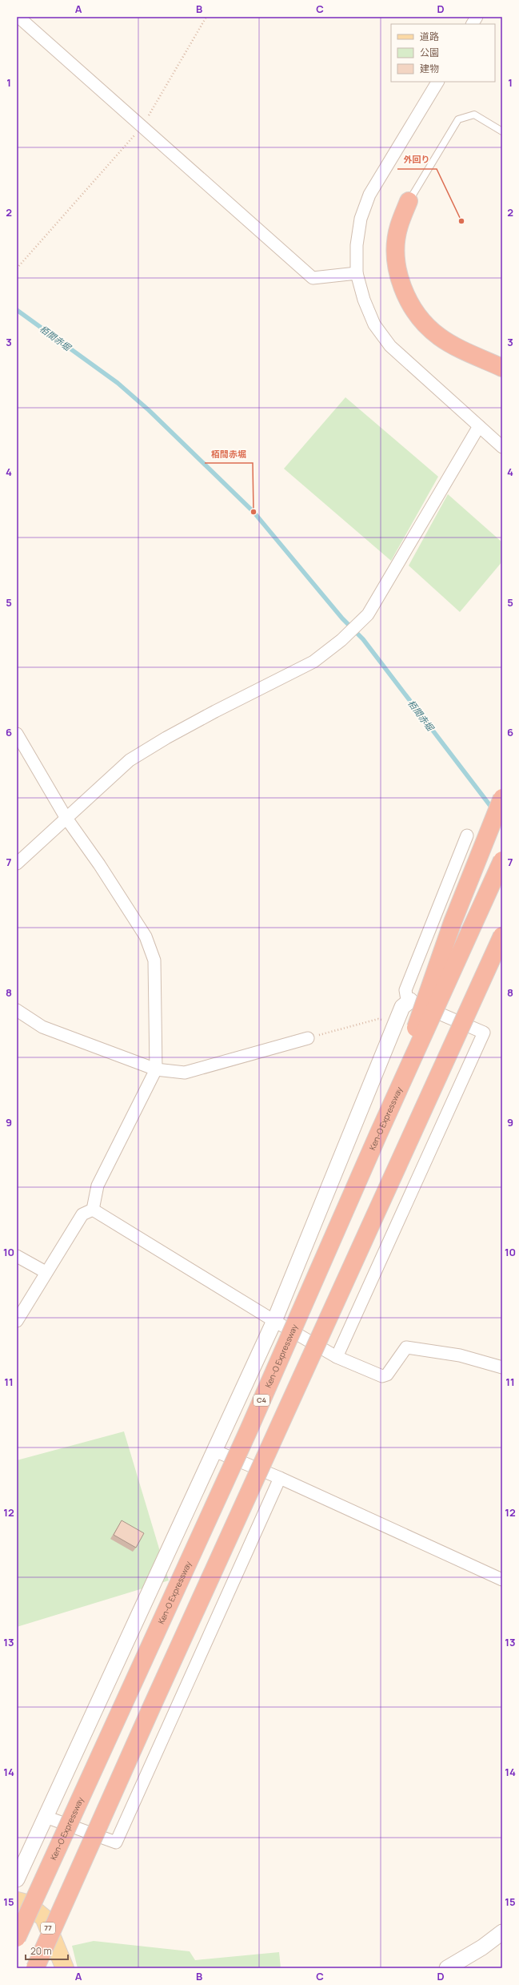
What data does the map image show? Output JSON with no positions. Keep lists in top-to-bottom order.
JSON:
{
  "streets": {
    "highway": ["Ken-O Expressway", "C4"],
    "main road": ["77"]
  },
  "water": ["栢間赤堀"],
  "places": ["外回り", "栢間赤堀"],
  "legend": ["道路", "公園", "建物"],
  "scale_bar": "20 m",
  "grid": {
    "columns": [
      "A",
      "B",
      "C",
      "D"
    ],
    "rows": [
      "1",
      "2",
      "3",
      "4",
      "5",
      "6",
      "7",
      "8",
      "9",
      "10",
      "11",
      "12",
      "13",
      "14",
      "15"
    ]
  }
}
